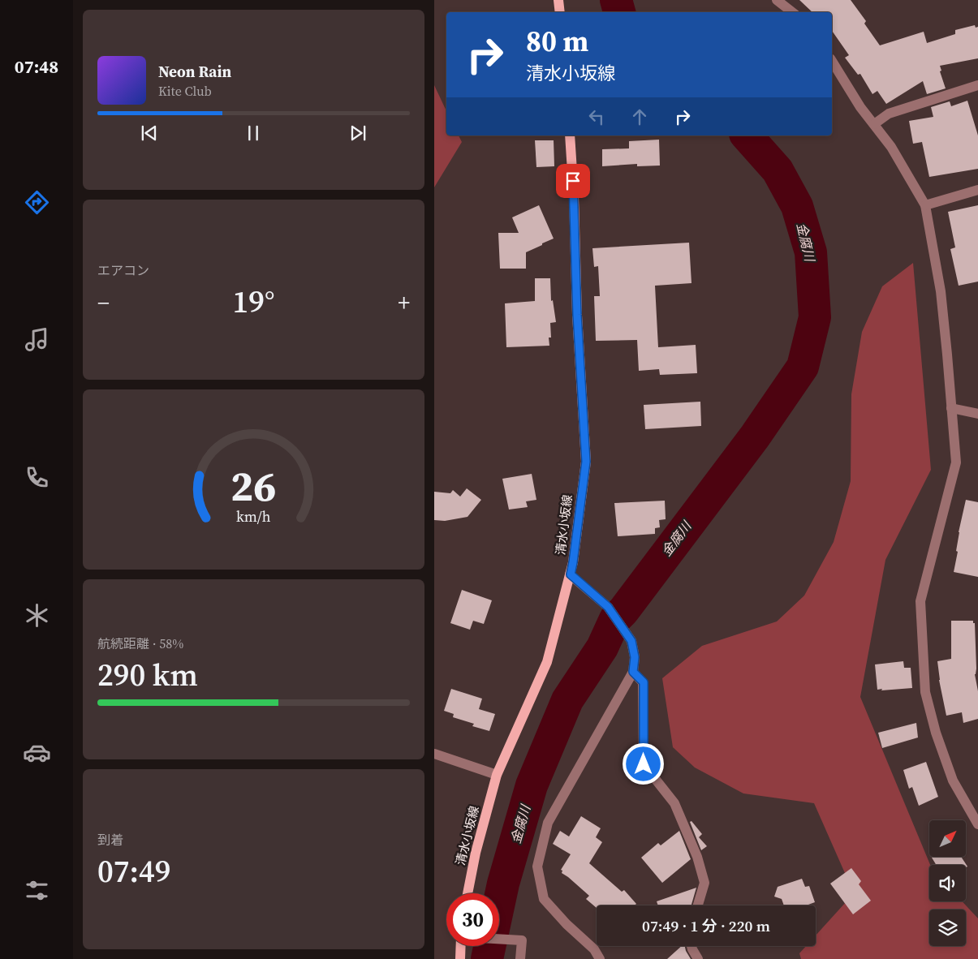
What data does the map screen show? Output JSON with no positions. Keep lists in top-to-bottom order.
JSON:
{
  "streets": {
    "main road": ["清水小坂線"]
  },
  "water": ["金腐川"],
  "north": "top right",
  "page": {
    "tabs": "07:48",
    "turn": ["80 m", "清水小坂線"],
    "song": ["Neon Rain", "Kite Club"],
    "tile": [
      "エアコン",
      ["航続距離 · 58%", "290 km"],
      ["到着", "07:49"]
    ],
    "heat": ["−", "19°", "+"],
    "limit": "30",
    "trip": "07:49 · 1 分 · 220 m",
    "gauge": ["26", "km/h"]
  }
}
